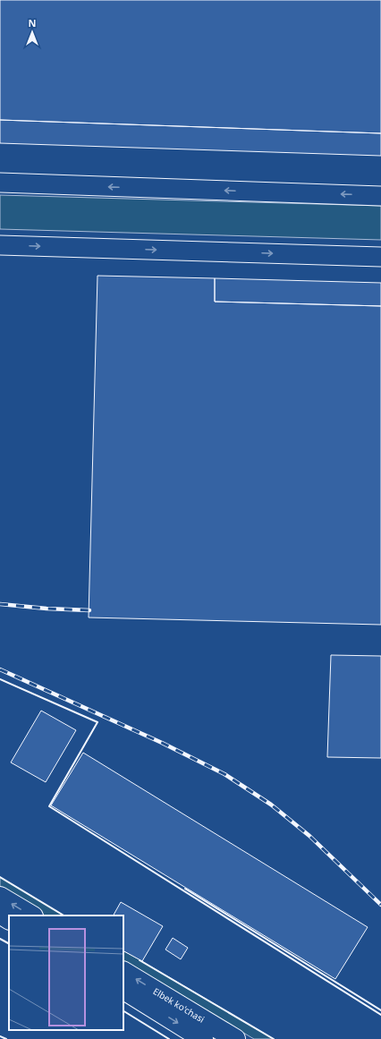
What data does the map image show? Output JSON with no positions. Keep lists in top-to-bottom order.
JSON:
{
  "streets": {
    "main road": ["Elbek ko'chasi"]
  },
  "north": "top"
}
